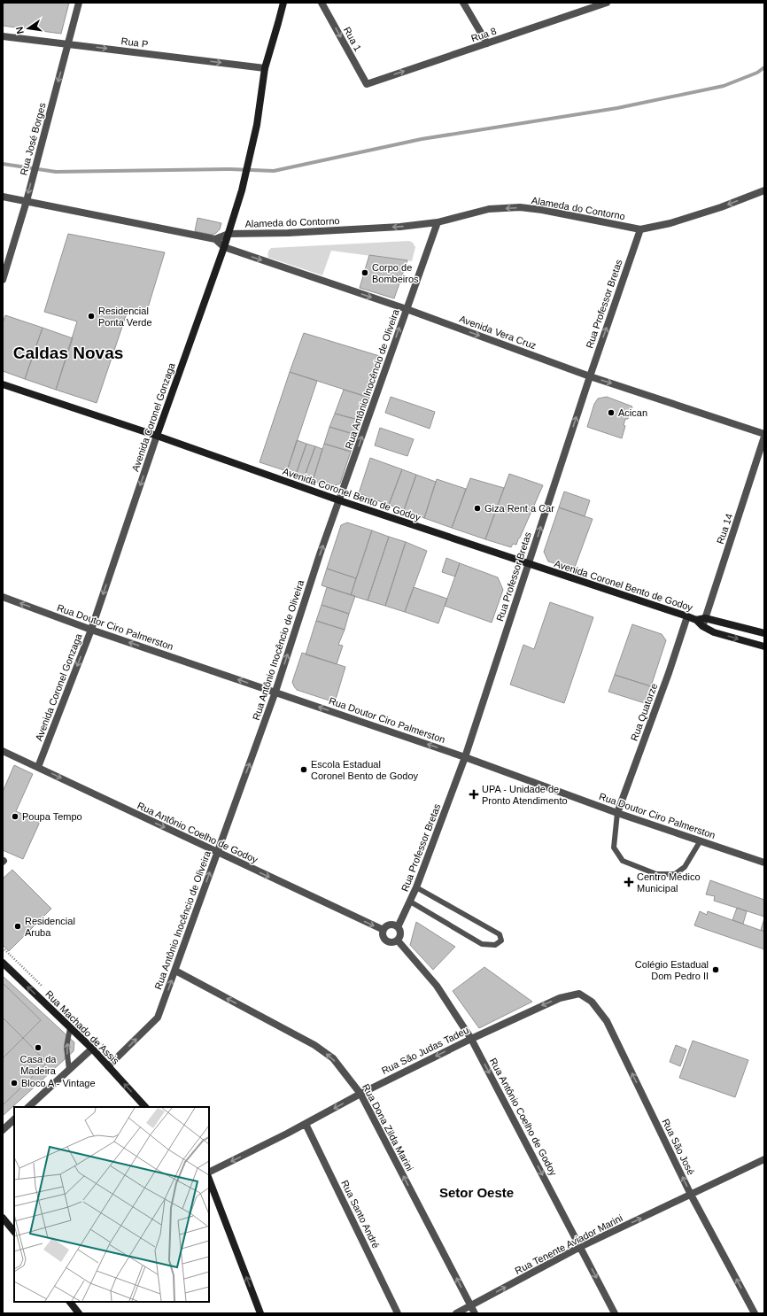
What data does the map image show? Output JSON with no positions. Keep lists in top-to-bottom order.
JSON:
{
  "streets": {
    "main road": ["Avenida Coronel Gonzaga", "Avenida Coronel Bento de Godoy", "Rua Machado de Assis"],
    "street": [
      "Rua 8",
      "Rua 1",
      "Rua P",
      "Rua José Borges",
      "Alameda do Contorno",
      "Rua Professor Bretas",
      "Avenida Vera Cruz",
      "Rua Antônio Inocêncio de Oliveira",
      "Rua 14",
      "Rua Doutor Ciro Palmerston",
      "Rua Quatorze",
      "Rua Antônio Coelho de Godoy",
      "Rua São Judas Tadeu",
      "Rua Dona Zilda Marini",
      "Rua São José",
      "Rua Santo André",
      "Rua Tenente Aviador Marini"
    ]
  },
  "crossings": [
    ["Rua 8", "Rua 1"],
    ["Rua P", "Rua José Borges"],
    ["Rua P", "Avenida Coronel Gonzaga"],
    ["Alameda do Contorno", "Rua Professor Bretas"],
    ["Alameda do Contorno", "Rua Antônio Inocêncio de Oliveira"],
    ["Alameda do Contorno", "Avenida Coronel Gonzaga"],
    ["Rua Professor Bretas", "Avenida Vera Cruz"],
    ["Rua Professor Bretas", "Avenida Coronel Bento de Godoy"],
    ["Rua Professor Bretas", "Rua Doutor Ciro Palmerston"],
    ["Rua Professor Bretas", "Rua Antônio Coelho de Godoy"],
    ["Avenida Vera Cruz", "Rua Antônio Inocêncio de Oliveira"],
    ["Avenida Vera Cruz", "Avenida Coronel Gonzaga"],
    ["Rua Antônio Inocêncio de Oliveira", "Avenida Coronel Bento de Godoy"],
    ["Rua Antônio Inocêncio de Oliveira", "Rua Doutor Ciro Palmerston"],
    ["Rua Antônio Inocêncio de Oliveira", "Rua Antônio Coelho de Godoy"],
    ["Rua Antônio Inocêncio de Oliveira", "Rua Machado de Assis"],
    ["Rua Antônio Inocêncio de Oliveira", "Rua Dona Zilda Marini"],
    ["Avenida Coronel Gonzaga", "Avenida Coronel Bento de Godoy"],
    ["Avenida Coronel Gonzaga", "Rua Doutor Ciro Palmerston"],
    ["Avenida Coronel Gonzaga", "Rua Antônio Coelho de Godoy"],
    ["Avenida Coronel Bento de Godoy", "Rua 14"],
    ["Avenida Coronel Bento de Godoy", "Rua Quatorze"],
    ["Rua Doutor Ciro Palmerston", "Rua Quatorze"],
    ["Rua Antônio Coelho de Godoy", "Rua São Judas Tadeu"],
    ["Rua Antônio Coelho de Godoy", "Rua Tenente Aviador Marini"],
    ["Rua São Judas Tadeu", "Rua Dona Zilda Marini"],
    ["Rua São Judas Tadeu", "Rua São José"],
    ["Rua São Judas Tadeu", "Rua Santo André"],
    ["Rua Dona Zilda Marini", "Rua Tenente Aviador Marini"],
    ["Rua São José", "Rua Tenente Aviador Marini"]
  ],
  "one_way": [
    "Rua 8",
    "Rua 1",
    "Rua P",
    "Rua José Borges",
    "Alameda do Contorno",
    "Rua Professor Bretas",
    "Avenida Vera Cruz",
    "Rua Antônio Inocêncio de Oliveira",
    "Avenida Coronel Gonzaga",
    "Rua Doutor Ciro Palmerston",
    "Rua Antônio Coelho de Godoy",
    "Rua Machado de Assis",
    "Rua São Judas Tadeu",
    "Rua Dona Zilda Marini",
    "Rua São José",
    "Rua Tenente Aviador Marini"
  ],
  "districts": ["Caldas Novas", "Setor Oeste"],
  "places": {
    "other": [
      "Corpo de Bombeiros",
      "Residencial Ponta Verde",
      "Acican",
      "Giza Rent a Car",
      "Escola Estadual Coronel Bento de Godoy",
      "Poupa Tempo",
      "Residencial Aruba",
      "Colégio Estadual Dom Pedro II",
      "Casa da Madeira",
      "Bloco A - Vintage"
    ],
    "health": ["UPA - Unidade de Pronto Atendimento", "Centro Médico Municipal"]
  },
  "north": "left"
}
